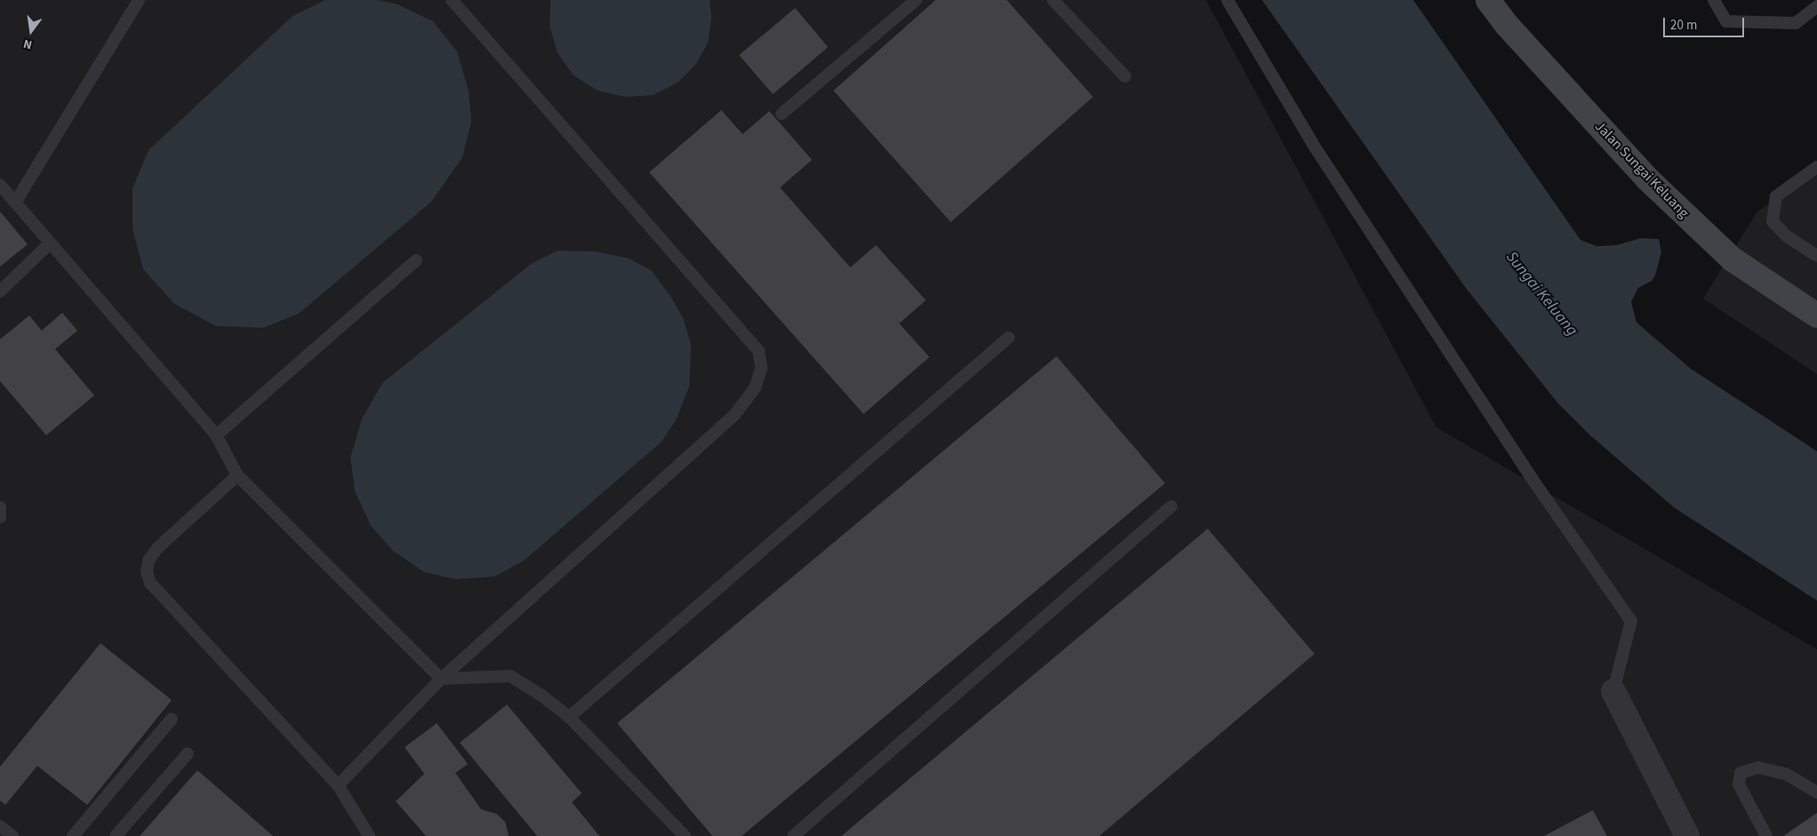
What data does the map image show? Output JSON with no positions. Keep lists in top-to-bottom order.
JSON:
{
  "streets": {
    "street": ["Jalan Sungai Keluang"]
  },
  "water": ["Sungai Keluang"],
  "scale_bar": "20 m",
  "north": "bottom"
}
